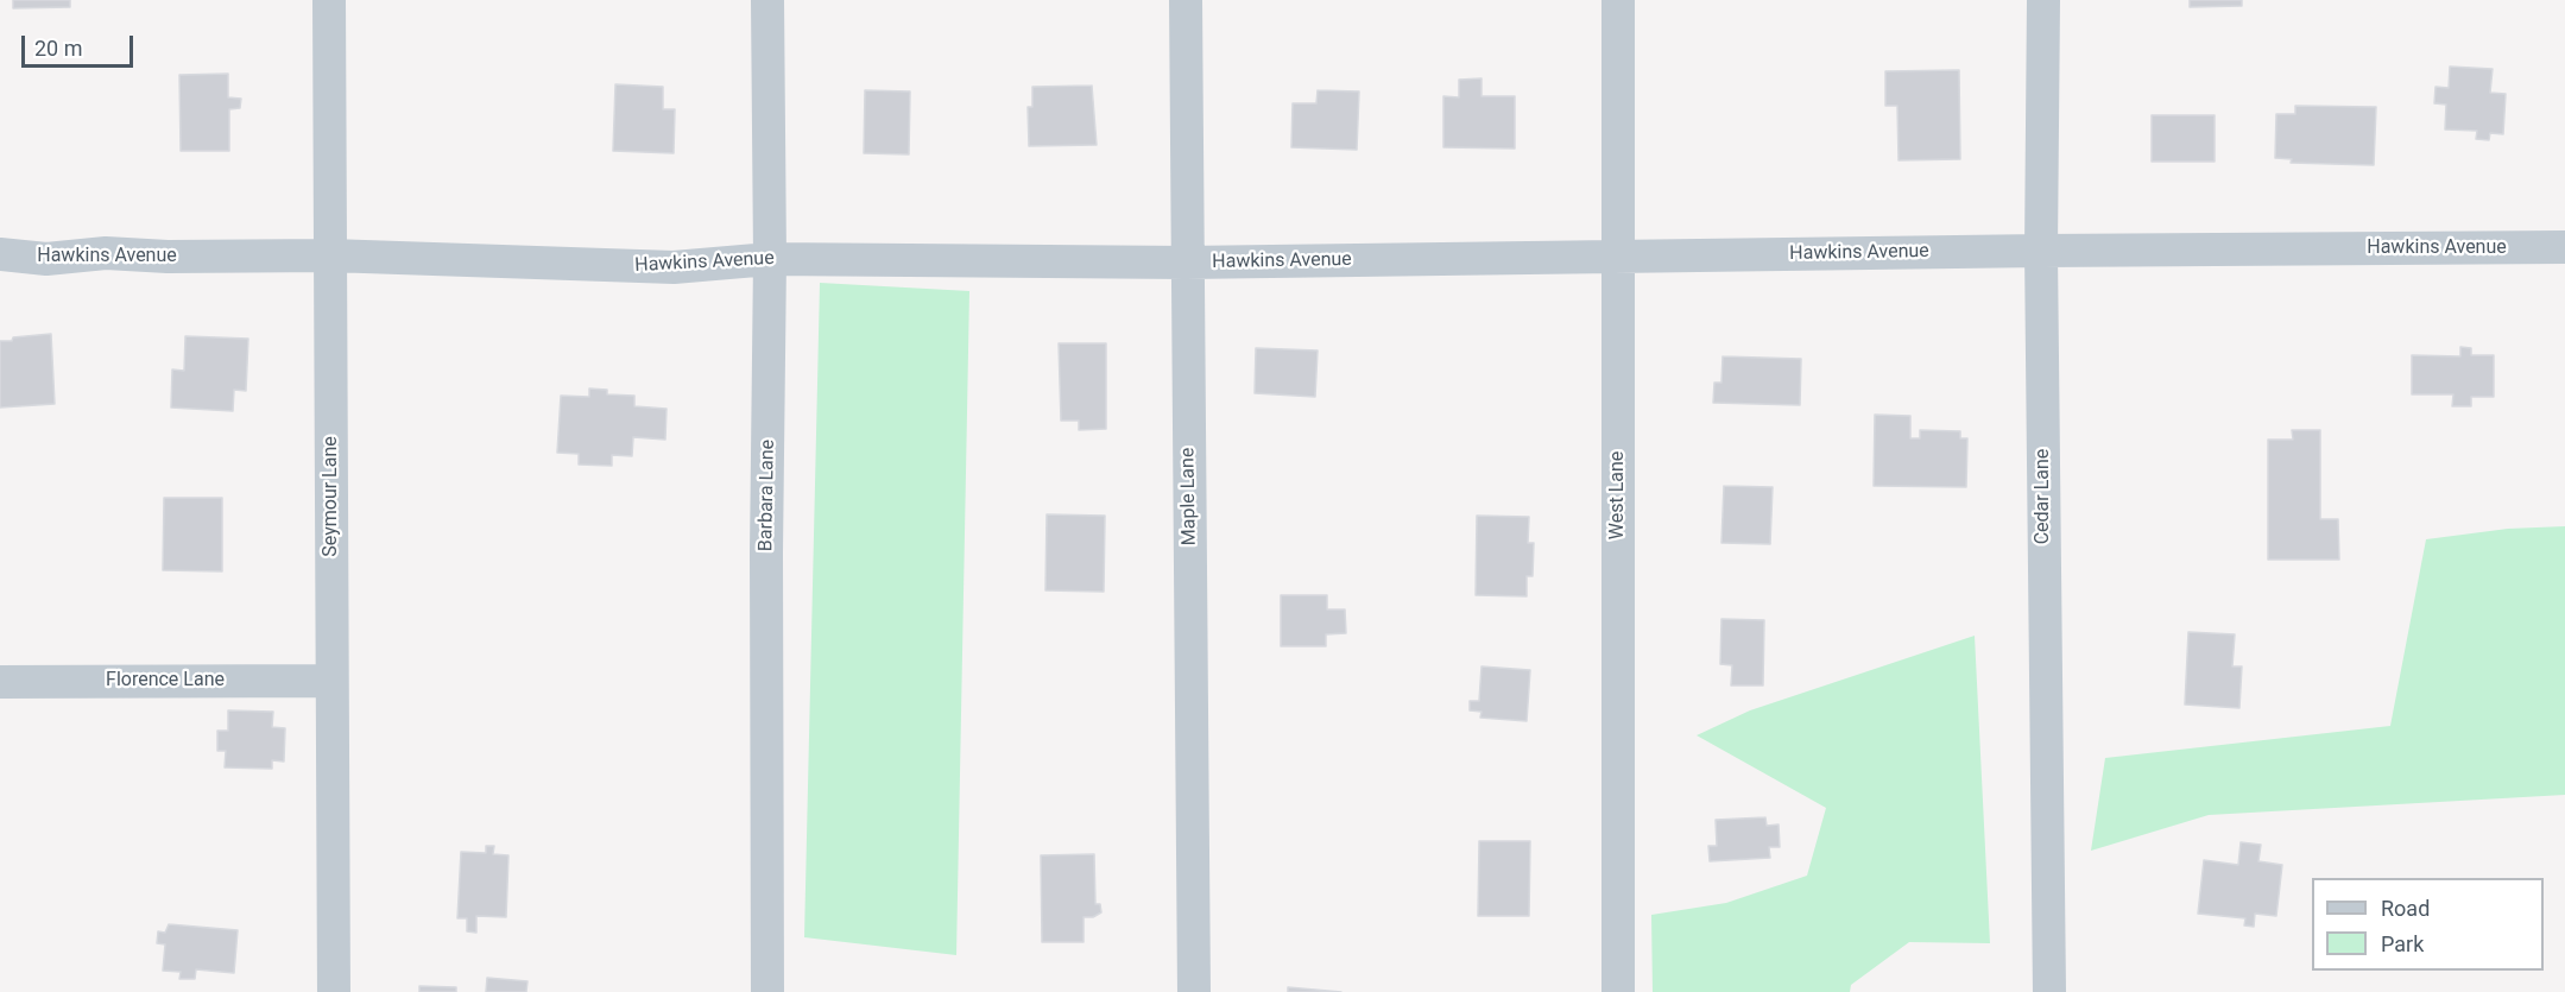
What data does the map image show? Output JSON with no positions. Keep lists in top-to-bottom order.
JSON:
{
  "streets": {
    "street": [
      "Hawkins Avenue",
      "Barbara Lane",
      "West Lane",
      "Seymour Lane",
      "Maple Lane",
      "Cedar Lane",
      "Florence Lane"
    ]
  },
  "crossings": [
    ["Hawkins Avenue", "Barbara Lane"],
    ["Hawkins Avenue", "West Lane"],
    ["Hawkins Avenue", "Seymour Lane"],
    ["Hawkins Avenue", "Maple Lane"],
    ["Hawkins Avenue", "Cedar Lane"],
    ["Seymour Lane", "Florence Lane"]
  ],
  "legend": ["Road", "Park"],
  "scale_bar": "20 m"
}
